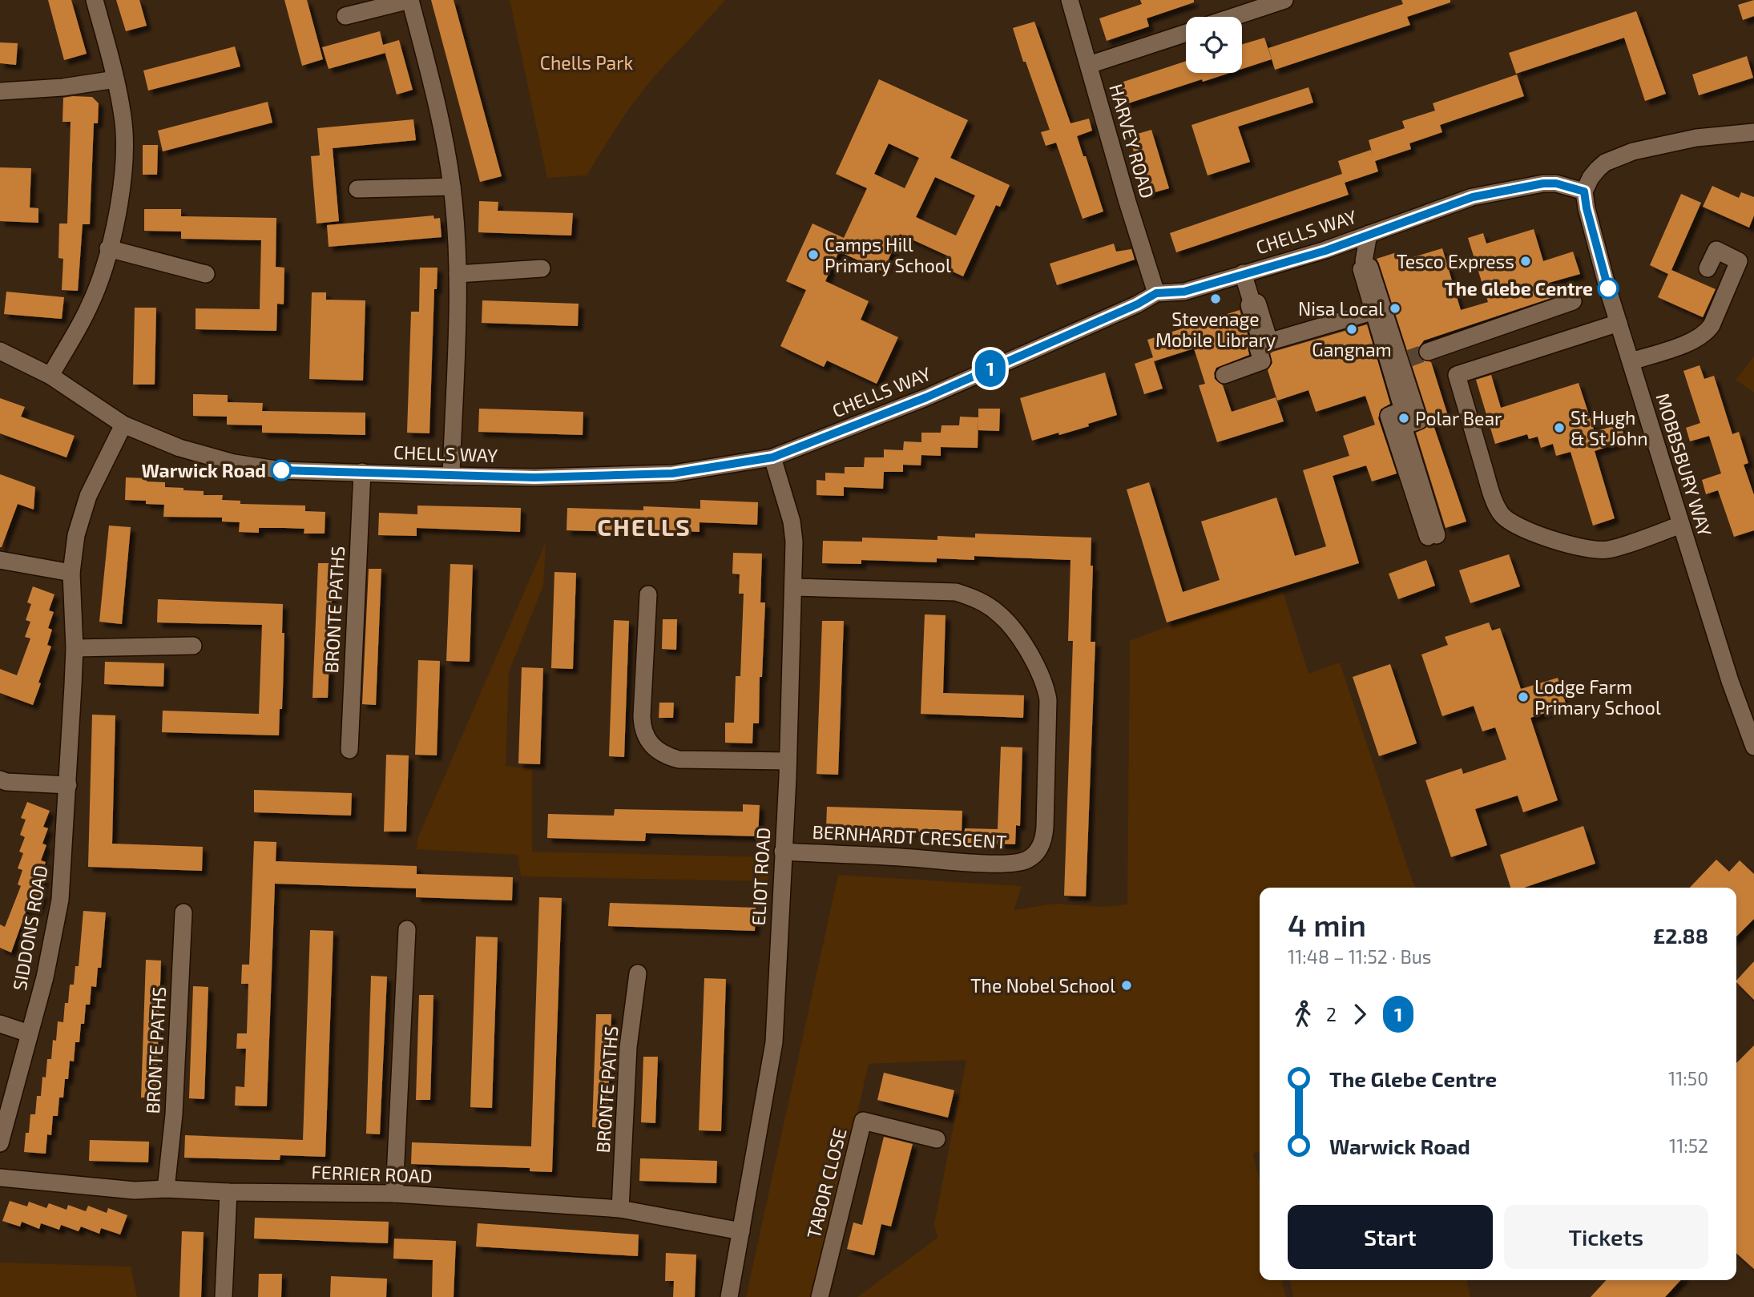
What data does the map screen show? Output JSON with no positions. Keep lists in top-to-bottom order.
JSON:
{
  "streets": {
    "street": [
      "HARVEY ROAD",
      "CHELLS WAY",
      "MOBBSBURY WAY",
      "BRONTE PATHS",
      "BERNHARDT CRESCENT",
      "ELIOT ROAD",
      "SIDDONS ROAD",
      "FERRIER ROAD",
      "TABOR CLOSE"
    ]
  },
  "crossings": [
    ["HARVEY ROAD", "CHELLS WAY"],
    ["CHELLS WAY", "MOBBSBURY WAY"],
    ["CHELLS WAY", "BRONTE PATHS"],
    ["CHELLS WAY", "ELIOT ROAD"],
    ["CHELLS WAY", "SIDDONS ROAD"],
    ["BRONTE PATHS", "FERRIER ROAD"],
    ["BERNHARDT CRESCENT", "ELIOT ROAD"],
    ["ELIOT ROAD", "FERRIER ROAD"]
  ],
  "districts": ["CHELLS"],
  "parks": ["Chells Park"],
  "places": [
    "Camps Hill Primary School",
    "Tesco Express",
    "The Glebe Centre",
    "Stevenage Mobile Library",
    "Nisa Local",
    "Gangnam",
    "Polar Bear",
    "St Hugh & St John",
    "Warwick Road",
    "Lodge Farm Primary School",
    "The Nobel School"
  ],
  "lines": ["bus line 1"],
  "page": {
    "on_map": "1",
    "heading": ["4 min", "11:48 – 11:52 · Bus", "£2.88"],
    "legs": ["2", "1"],
    "list": [
      {
        "name": "The Glebe Centre",
        "value": "11:50"
      },
      {
        "name": "Warwick Road",
        "value": "11:52"
      }
    ],
    "buttons": ["Start", "Tickets"]
  }
}
